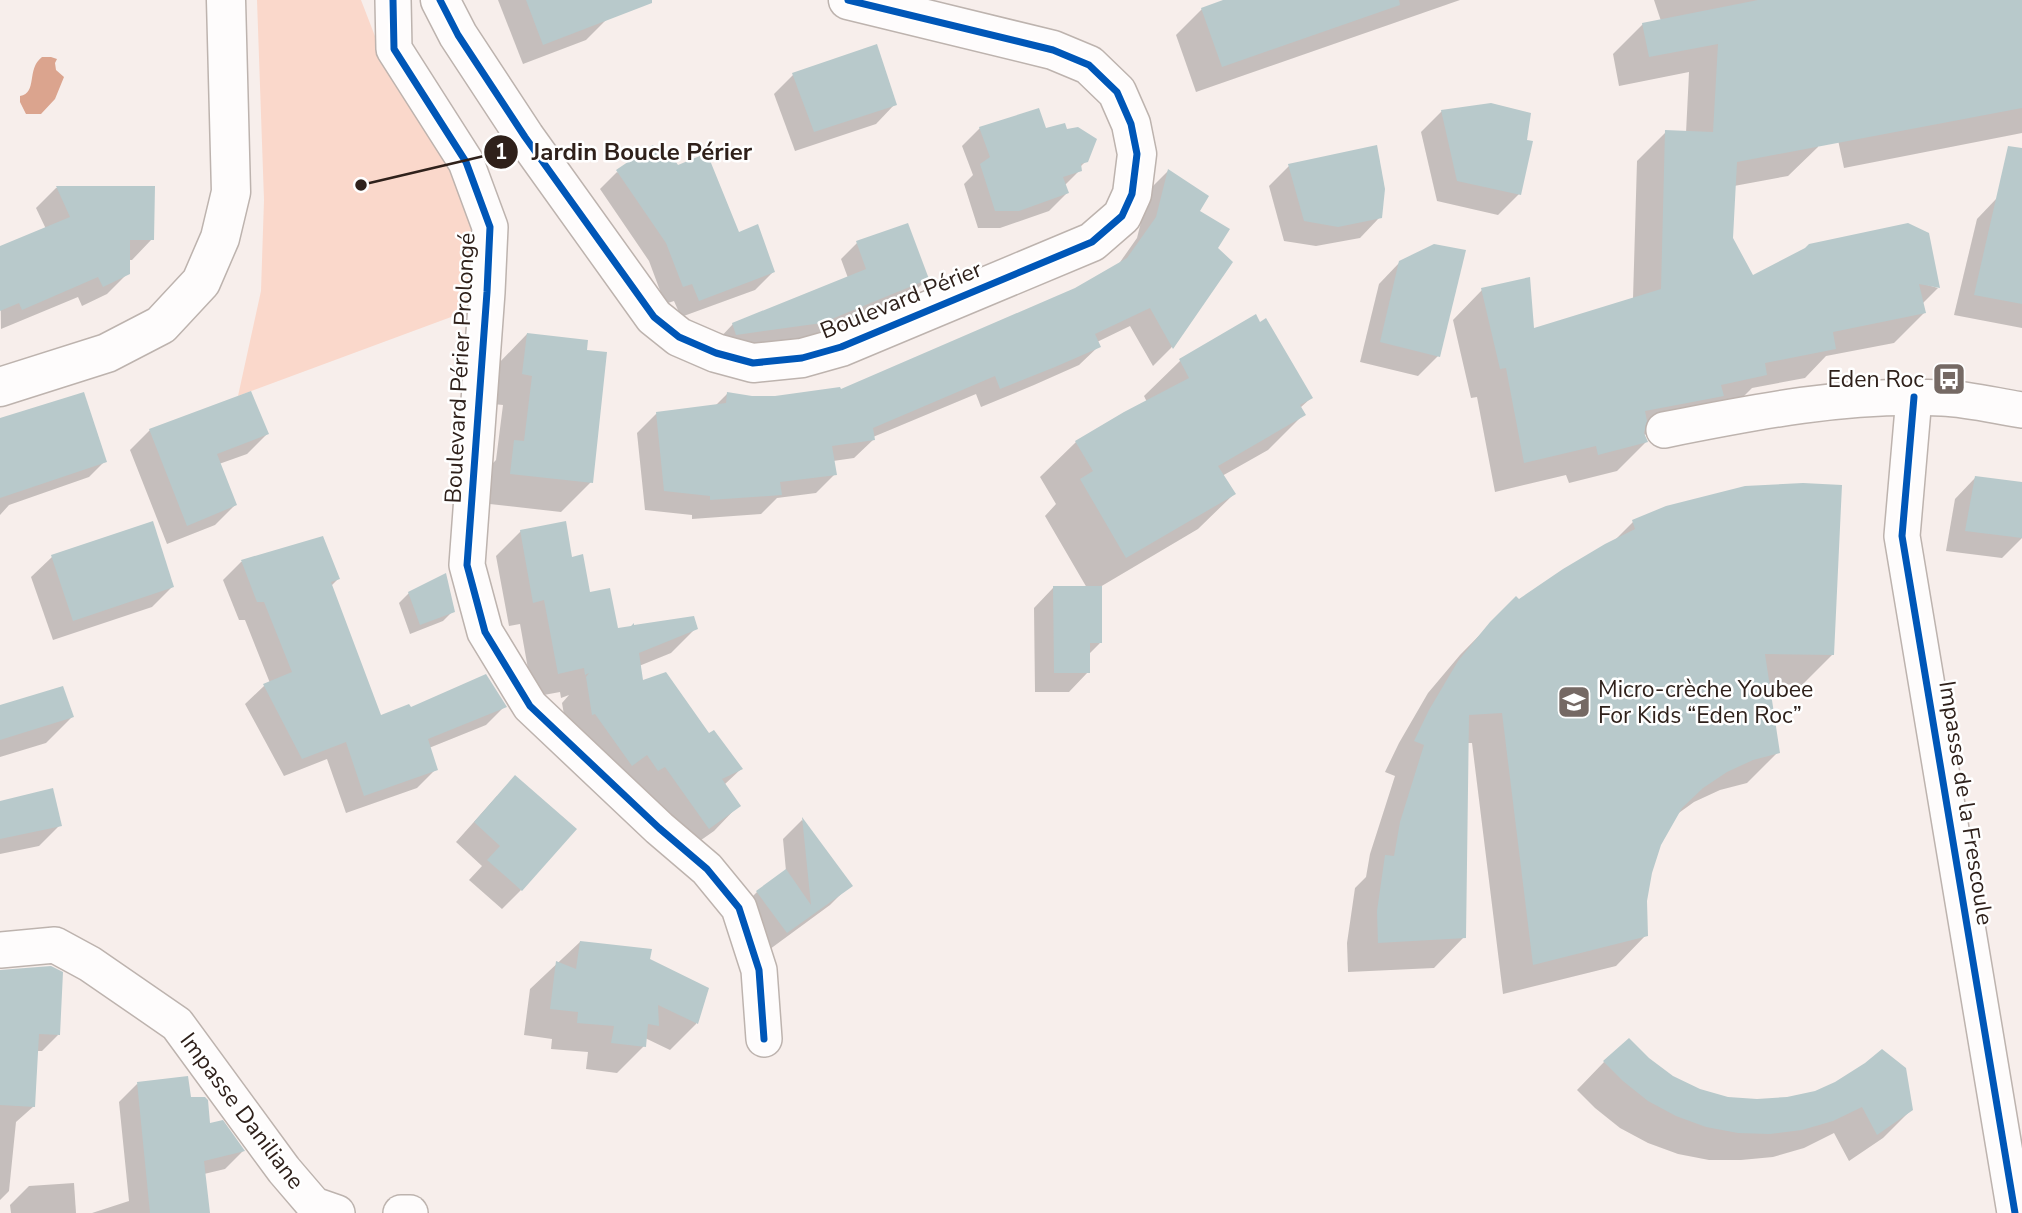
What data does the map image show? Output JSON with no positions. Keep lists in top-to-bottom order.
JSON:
{
  "streets": {
    "street": [
      "Boulevard Périer",
      "Boulevard Périer Prolongé",
      "Impasse de la Frescoule",
      "Impasse Daniliane"
    ]
  },
  "places": {
    "other": ["Jardin Boucle Périer"],
    "bus stop": ["Eden Roc"],
    "school or university": ["Micro-crèche Youbee For Kids “Eden Roc”"]
  }
}
